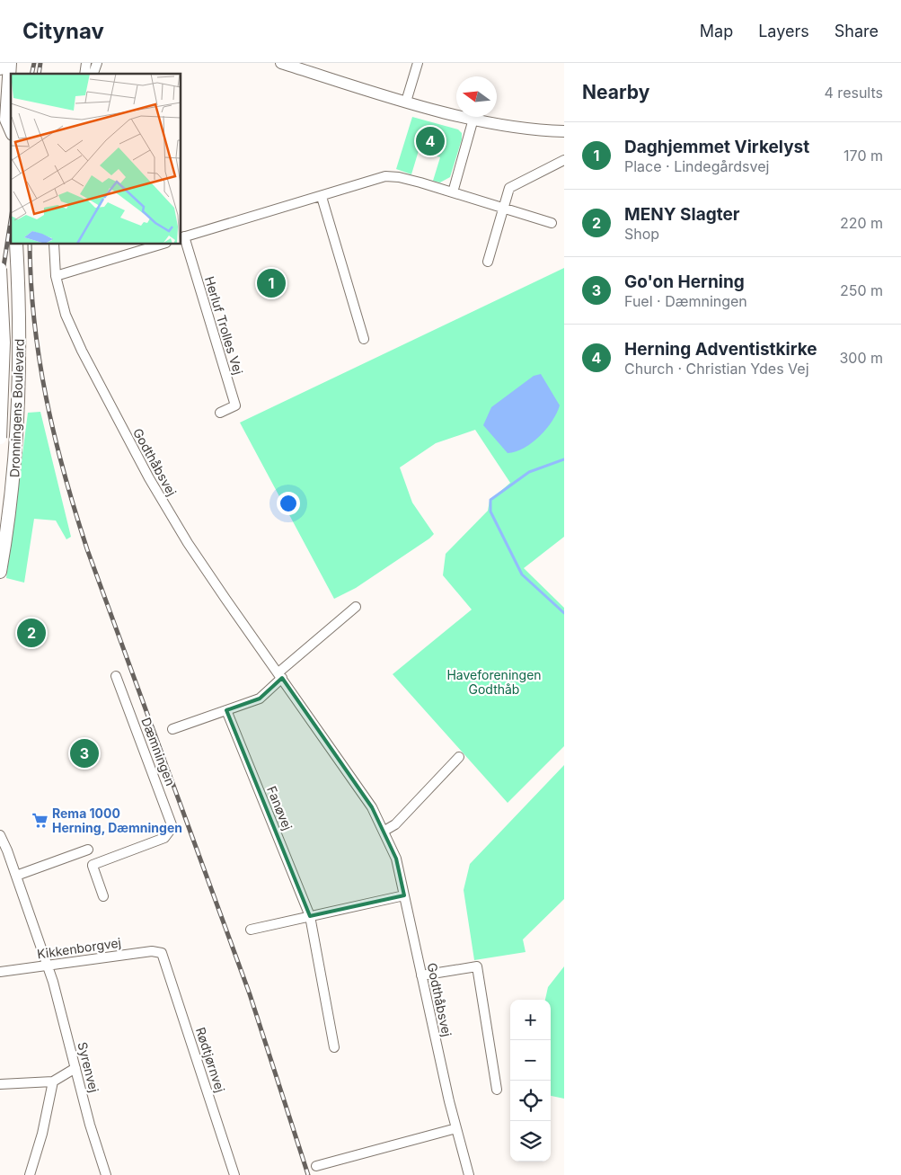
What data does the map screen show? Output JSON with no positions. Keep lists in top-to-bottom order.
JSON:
{
  "streets": {
    "main road": ["Dronningens Boulevard"],
    "street": [
      "Herluf Trolles Vej",
      "Godthåbsvej",
      "Dæmningen",
      "Fanøvej",
      "Kikkenborgvej",
      "Rødtjørnvej",
      "Syrenvej"
    ]
  },
  "crossings": [
    ["Kikkenborgvej", "Rødtjørnvej"],
    ["Kikkenborgvej", "Syrenvej"]
  ],
  "parks": ["Haveforeningen Godthåb"],
  "places": {
    "supermarket": ["Rema 1000 Herning, Dæmningen"]
  },
  "north": "left",
  "page": {
    "header": "Citynav",
    "nav": ["Map", "Layers", "Share"],
    "heading": ["Nearby", "4 results"],
    "list": [
      {
        "mark": "1",
        "name": "Daghjemmet Virkelyst",
        "note": "Place · Lindegårdsvej",
        "value": "170 m"
      },
      {
        "mark": "2",
        "name": "MENY Slagter",
        "note": "Shop",
        "value": "220 m"
      },
      {
        "mark": "3",
        "name": "Go'on Herning",
        "note": "Fuel · Dæmningen",
        "value": "250 m"
      },
      {
        "mark": "4",
        "name": "Herning Adventistkirke",
        "note": "Church · Christian Ydes Vej",
        "value": "300 m"
      }
    ],
    "pins": [
      "4",
      "1",
      "2",
      "3"
    ],
    "map_buttons": ["+", "−"]
  }
}
